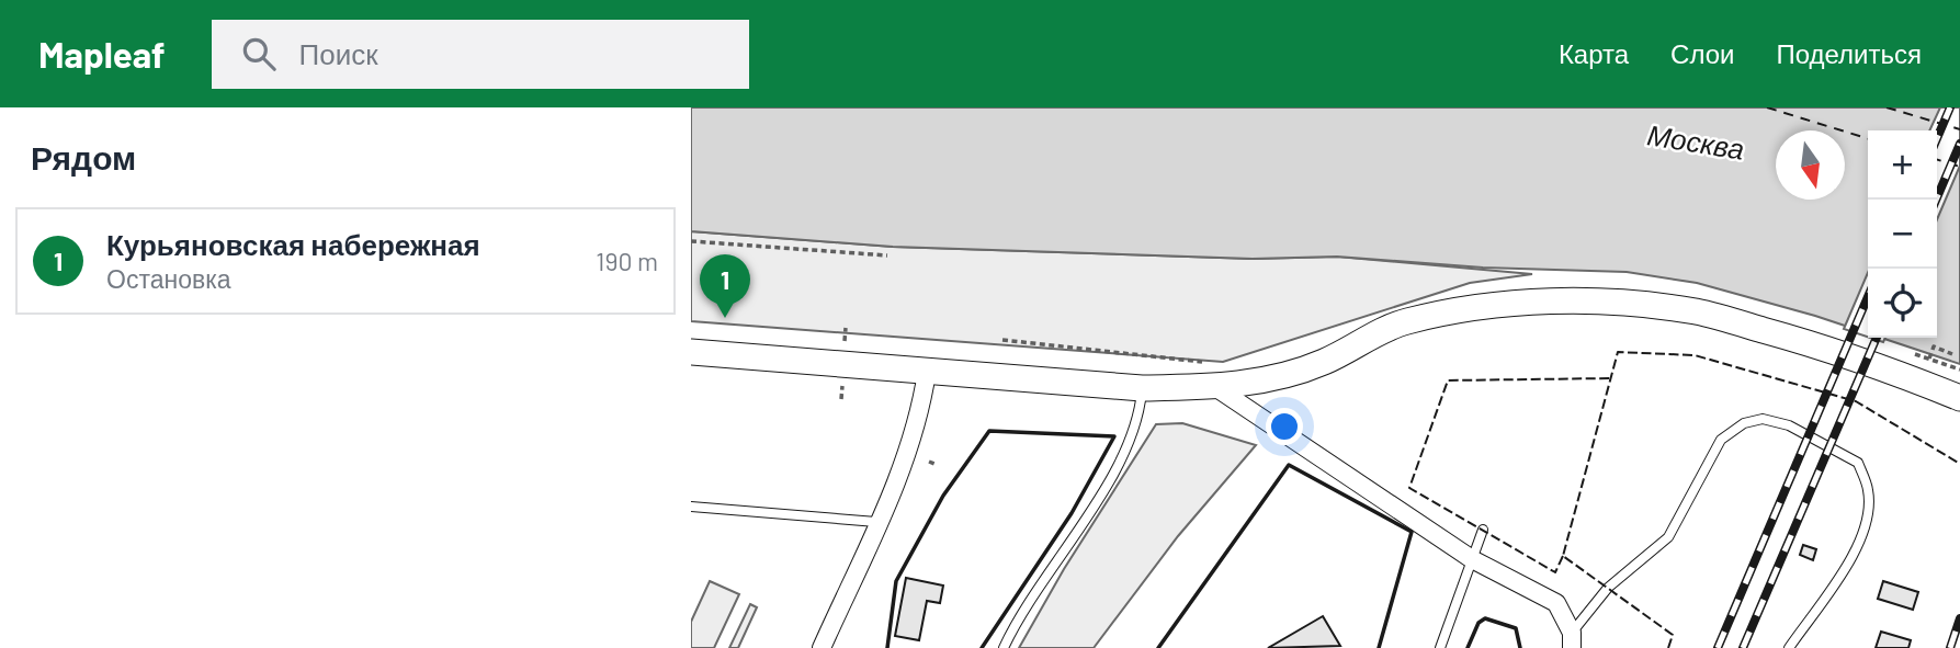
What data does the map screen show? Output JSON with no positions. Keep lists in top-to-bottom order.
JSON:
{
  "water": ["Москва"],
  "north": "bottom",
  "page": {
    "header": "Mapleaf",
    "search": "Поиск",
    "nav": ["Карта", "Слои", "Поделиться"],
    "heading": "Рядом",
    "map_buttons": ["+", "−"],
    "list": [
      {
        "mark": "1",
        "name": "Курьяновская набережная",
        "note": "Остановка",
        "value": "190 m"
      }
    ],
    "pins": "1"
  }
}
